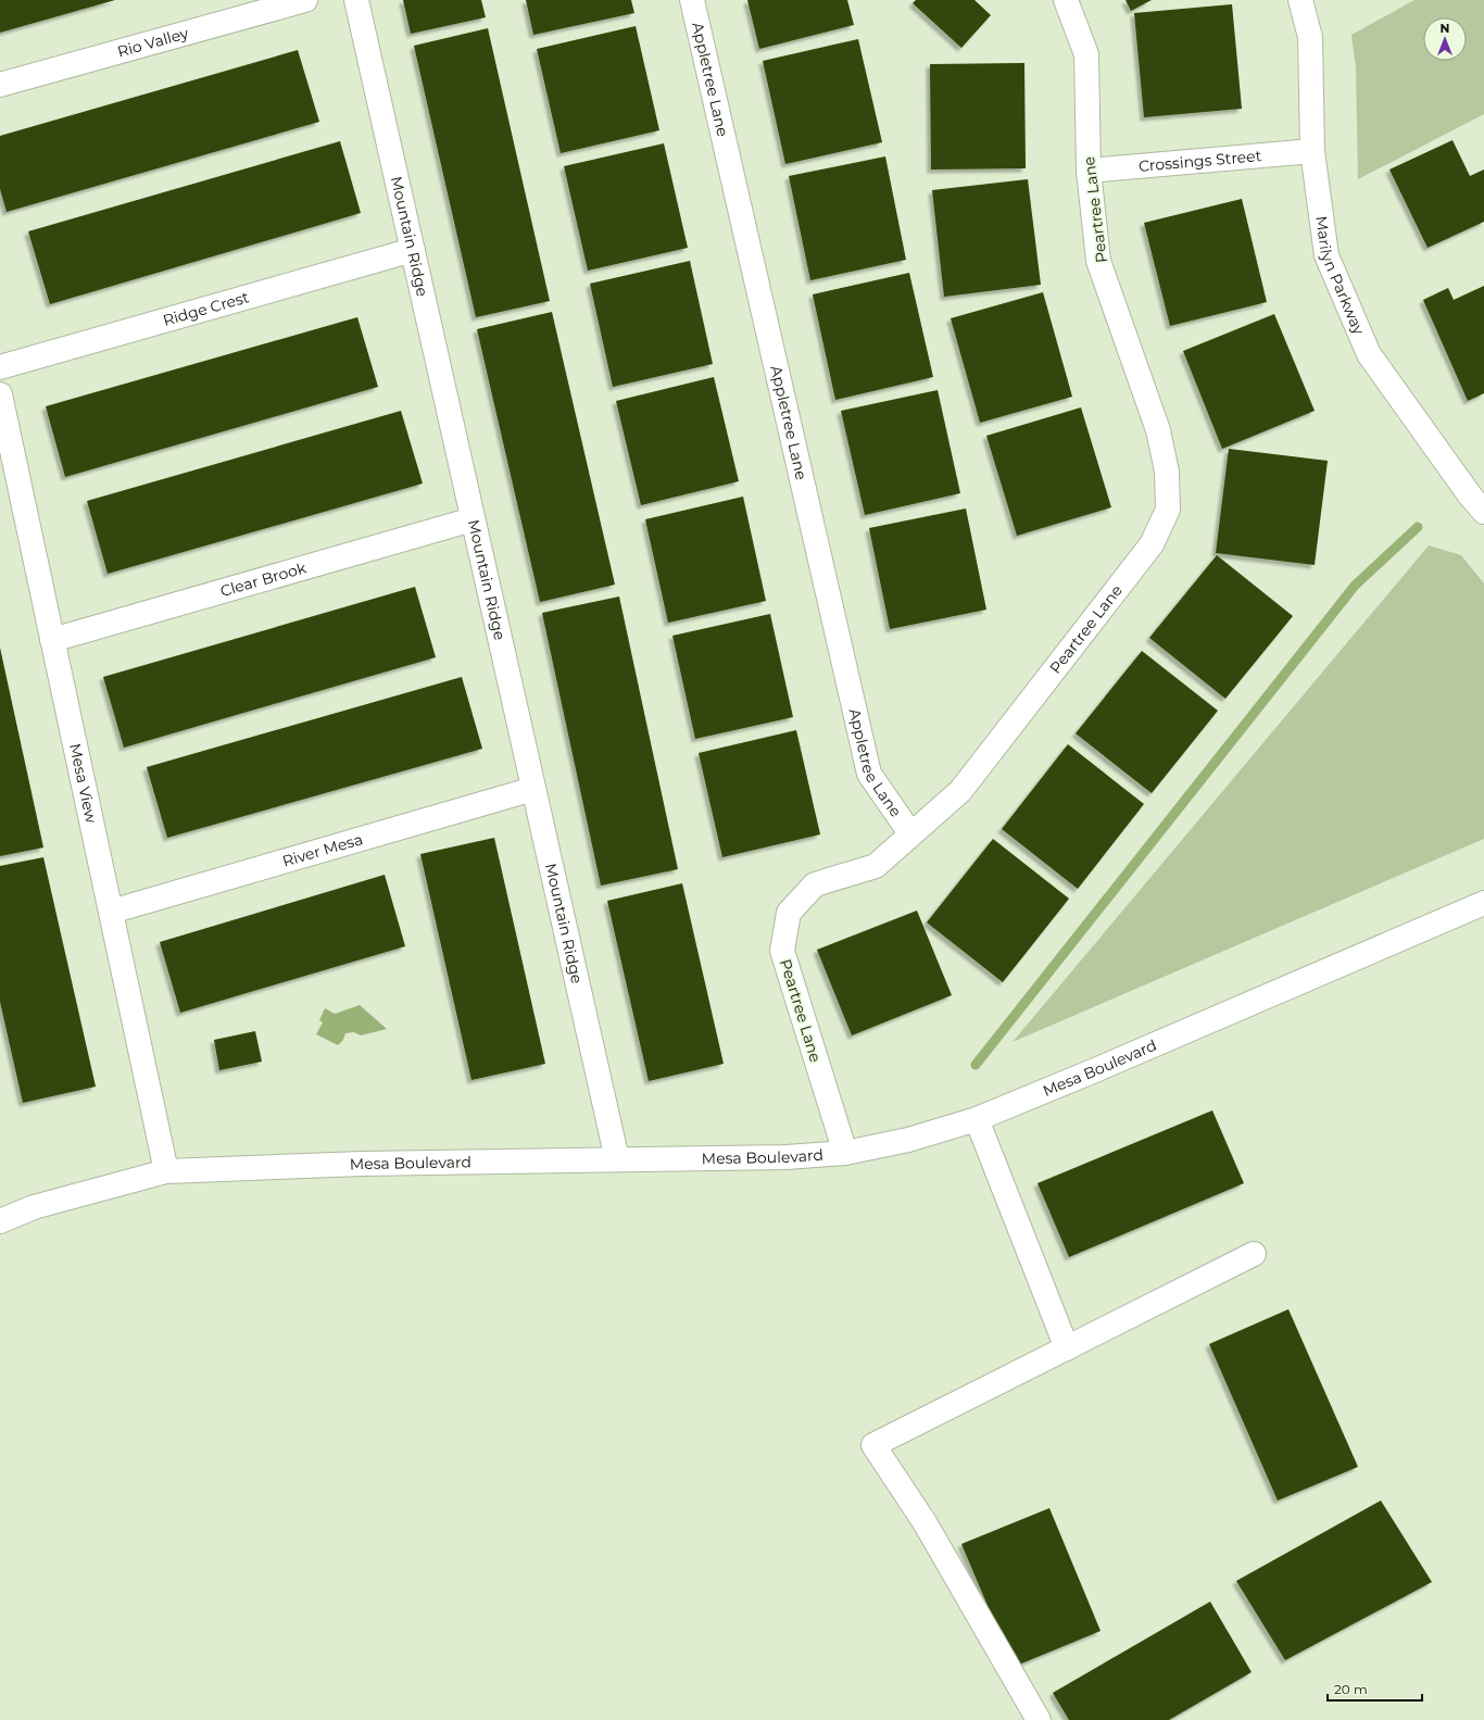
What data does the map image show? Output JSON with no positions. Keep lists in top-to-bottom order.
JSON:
{
  "streets": {
    "street": [
      "Rio Valley",
      "Appletree Lane",
      "Crossings Street",
      "Peartree Lane",
      "Mountain Ridge",
      "Marilyn Parkway",
      "Ridge Crest",
      "Clear Brook",
      "Mesa View",
      "River Mesa",
      "Mesa Boulevard"
    ]
  },
  "crossings": [
    ["Appletree Lane", "Peartree Lane"],
    ["Crossings Street", "Peartree Lane"],
    ["Crossings Street", "Marilyn Parkway"],
    ["Peartree Lane", "Mesa Boulevard"],
    ["Mountain Ridge", "Ridge Crest"],
    ["Mountain Ridge", "Clear Brook"],
    ["Mountain Ridge", "River Mesa"],
    ["Mountain Ridge", "Mesa Boulevard"],
    ["Clear Brook", "Mesa View"],
    ["Mesa View", "River Mesa"],
    ["Mesa View", "Mesa Boulevard"]
  ],
  "scale_bar": "20 m",
  "north": "top"
}
